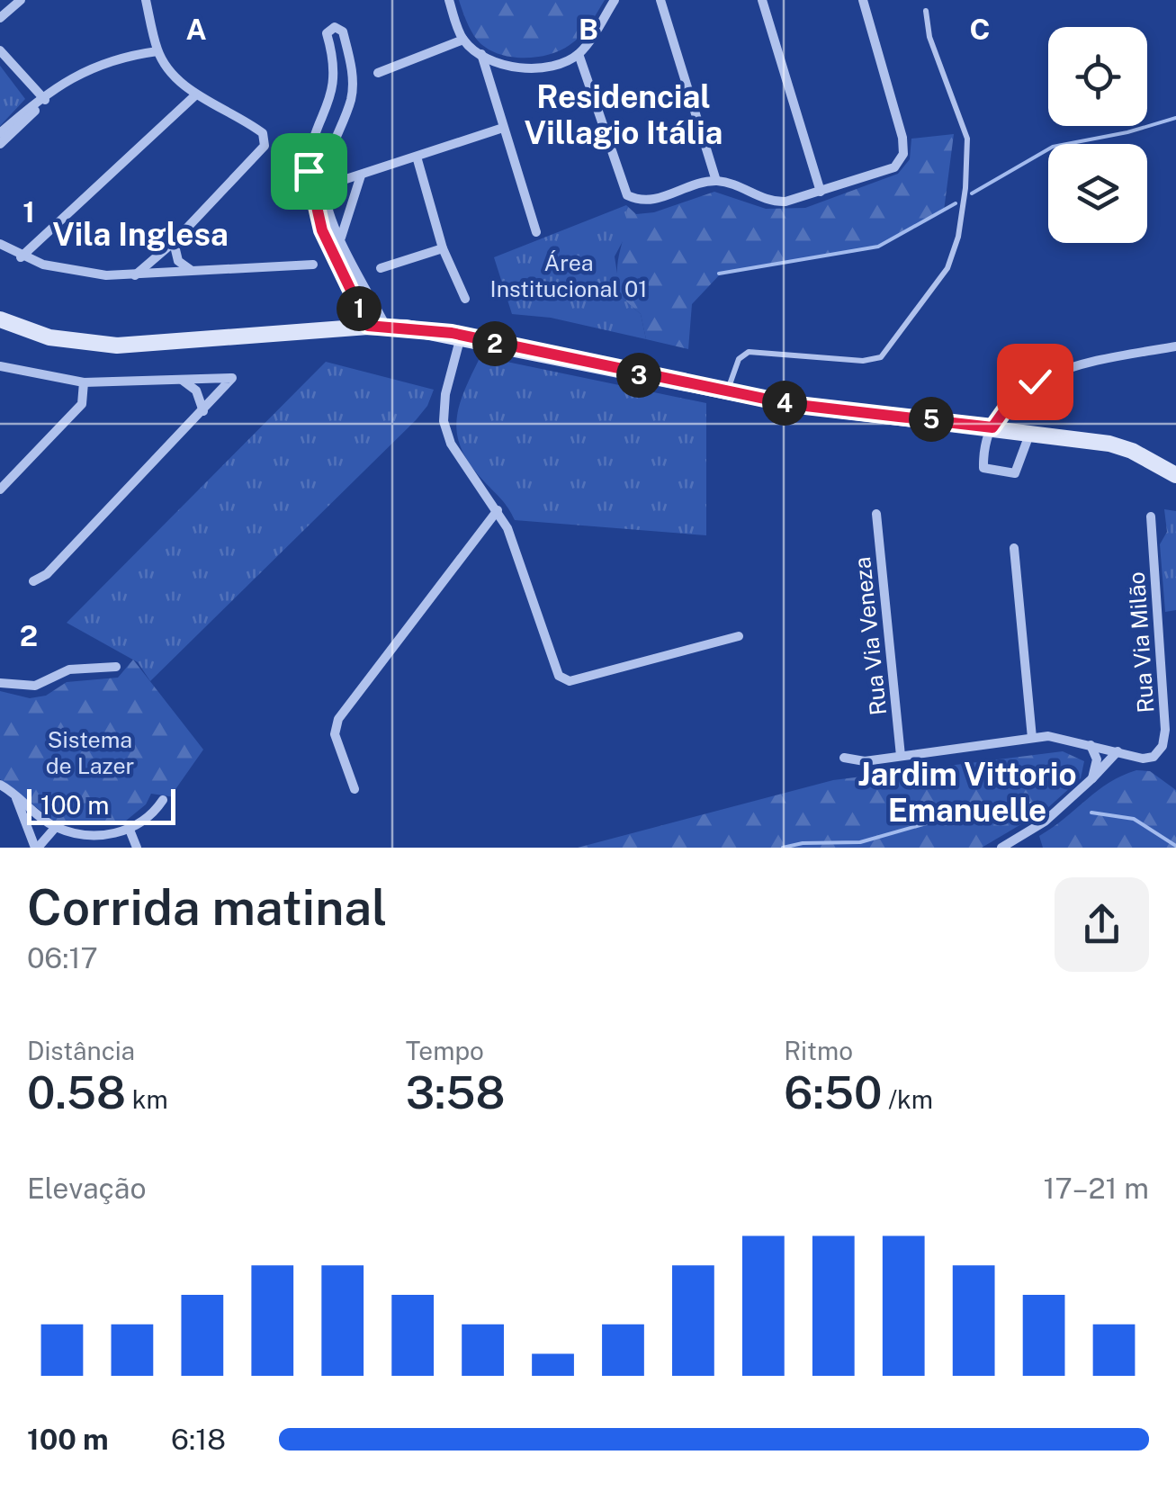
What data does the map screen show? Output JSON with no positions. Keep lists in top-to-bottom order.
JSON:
{
  "streets": {
    "street": ["Rua Via Veneza", "Rua Via Milão"]
  },
  "districts": ["Residencial Villagio Itália", "Vila Inglesa", "Jardim Vittorio Emanuelle"],
  "parks": ["Área Institucional 01", "Sistema de Lazer"],
  "scale_bar": "100 m",
  "page": {
    "pins": [
      "1",
      "2",
      "3",
      "4",
      "5"
    ],
    "scale": "100 m",
    "heading": ["Corrida matinal", "06:17"],
    "stats": [
      ["Distância", "0.58 km"],
      ["Tempo", "3:58"],
      ["Ritmo", "6:50 /km"]
    ],
    "chart": ["Elevação", "17–21 m"],
    "list": [
      {
        "name": "100 m",
        "note": "6:18"
      }
    ]
  },
  "grid": {
    "columns": ["A", "B", "C"],
    "rows": ["1", "2"]
  }
}
